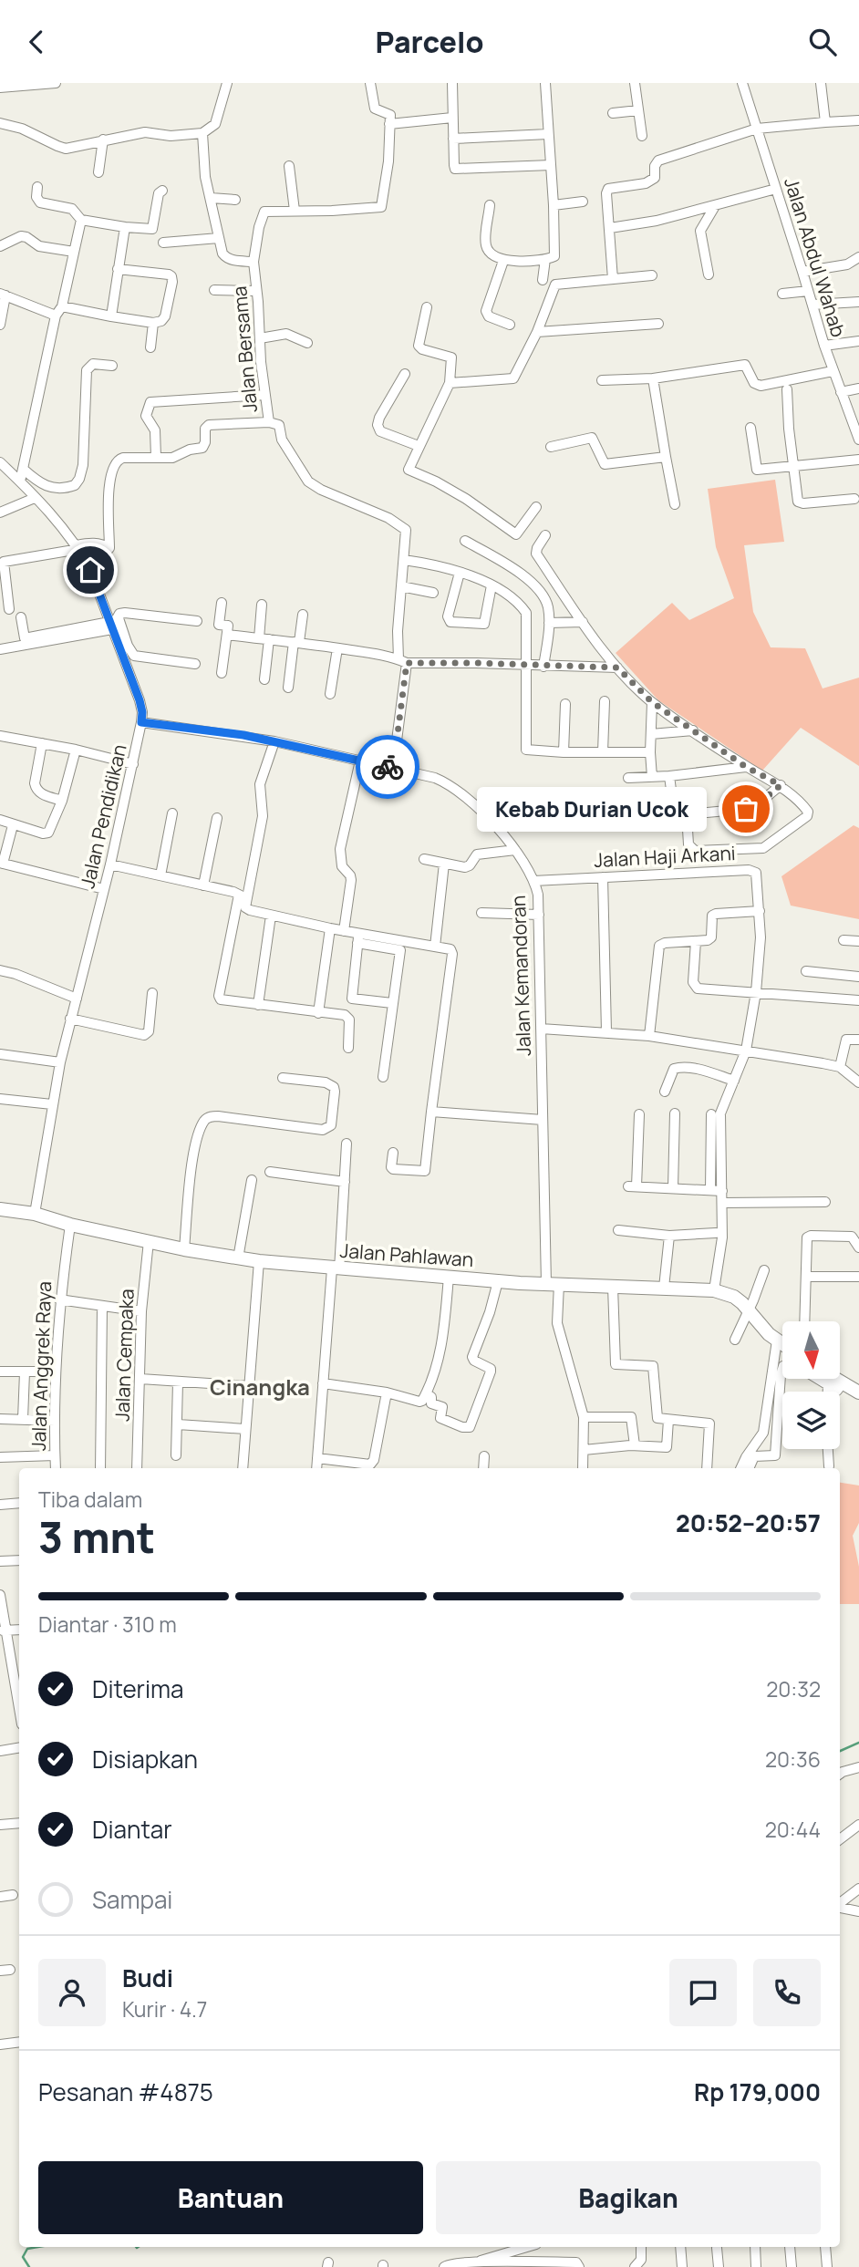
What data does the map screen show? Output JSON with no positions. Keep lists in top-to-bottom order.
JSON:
{
  "streets": {
    "street": [
      "Jalan Abdul Wahab",
      "Jalan Bersama",
      "Jalan Pendidikan",
      "Jalan Haji Arkani",
      "Jalan Kemandoran",
      "Jalan Pahlawan",
      "Jalan Cempaka",
      "Jalan Anggrek Raya"
    ]
  },
  "crossings": [
    ["Jalan Bersama", "Jalan Kemandoran"],
    ["Jalan Pendidikan", "Jalan Kemandoran"],
    ["Jalan Pendidikan", "Jalan Pahlawan"],
    ["Jalan Haji Arkani", "Jalan Kemandoran"],
    ["Jalan Haji Arkani", "Jalan Pahlawan"],
    ["Jalan Kemandoran", "Jalan Pahlawan"],
    ["Jalan Pahlawan", "Jalan Cempaka"],
    ["Jalan Pahlawan", "Jalan Anggrek Raya"]
  ],
  "districts": ["Cinangka"],
  "places": ["Kebab Durian Ucok"],
  "north": "bottom",
  "page": {
    "header": "Parcelo",
    "bubble": "Kebab Durian Ucok",
    "heading": ["3 mnt", "Tiba dalam", "20:52–20:57"],
    "panel": [
      "Budi",
      "Kurir · 4.7",
      "Pesanan #4875",
      "Rp 179,000"
    ],
    "bar": "Diantar · 310 m",
    "list": [
      ["Diterima", "20:32"],
      ["Disiapkan", "20:36"],
      ["Diantar", "20:44"],
      "Sampai"
    ],
    "buttons": ["Bantuan", "Bagikan"]
  }
}
